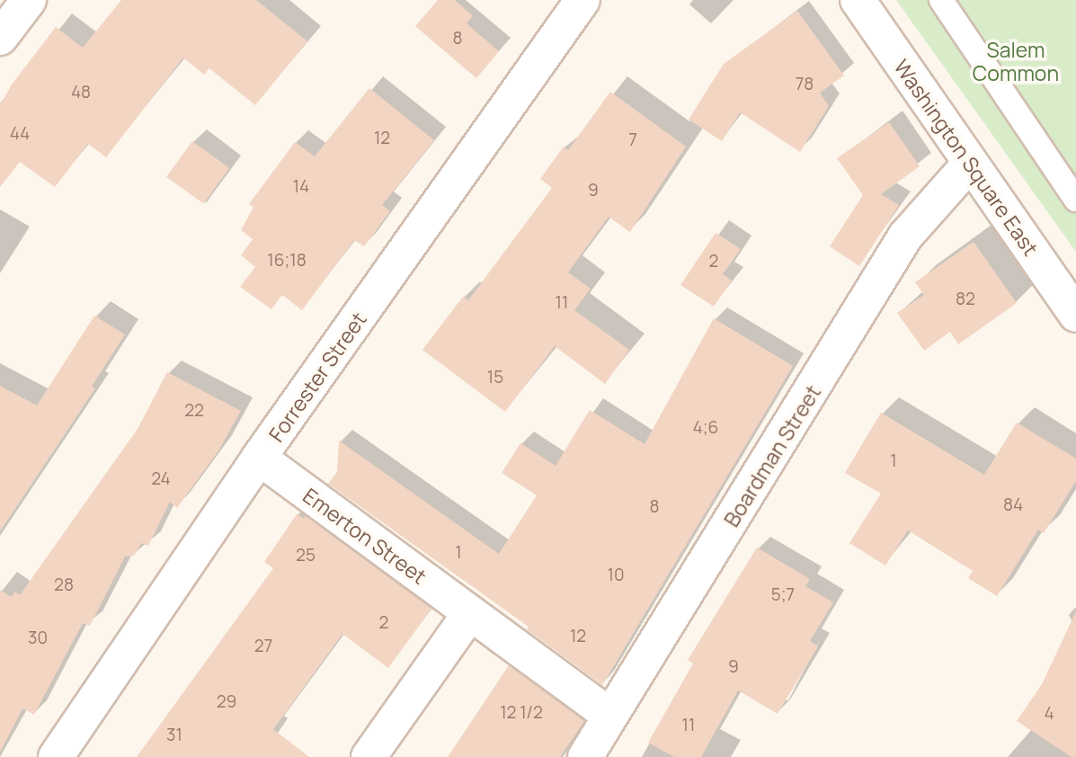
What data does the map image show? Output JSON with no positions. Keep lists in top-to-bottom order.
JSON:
{
  "streets": {
    "street": [
      "Washington Square East",
      "Forrester Street",
      "Boardman Street",
      "Emerton Street"
    ]
  },
  "crossings": [
    ["Washington Square East", "Boardman Street"],
    ["Forrester Street", "Emerton Street"],
    ["Boardman Street", "Emerton Street"]
  ],
  "parks": ["Salem Common"],
  "house_numbers": [
    "8",
    "78",
    "48",
    "44",
    "12",
    "7",
    "14",
    "9",
    "16;18",
    "2",
    "82",
    "11",
    "15",
    "22",
    "4;6",
    "1",
    "24",
    "84",
    "8",
    "1",
    "25",
    "10",
    "28",
    "5;7",
    "2",
    "12",
    "30",
    "27",
    "9",
    "29",
    "12 1/2",
    "4",
    "11",
    "31"
  ]
}
